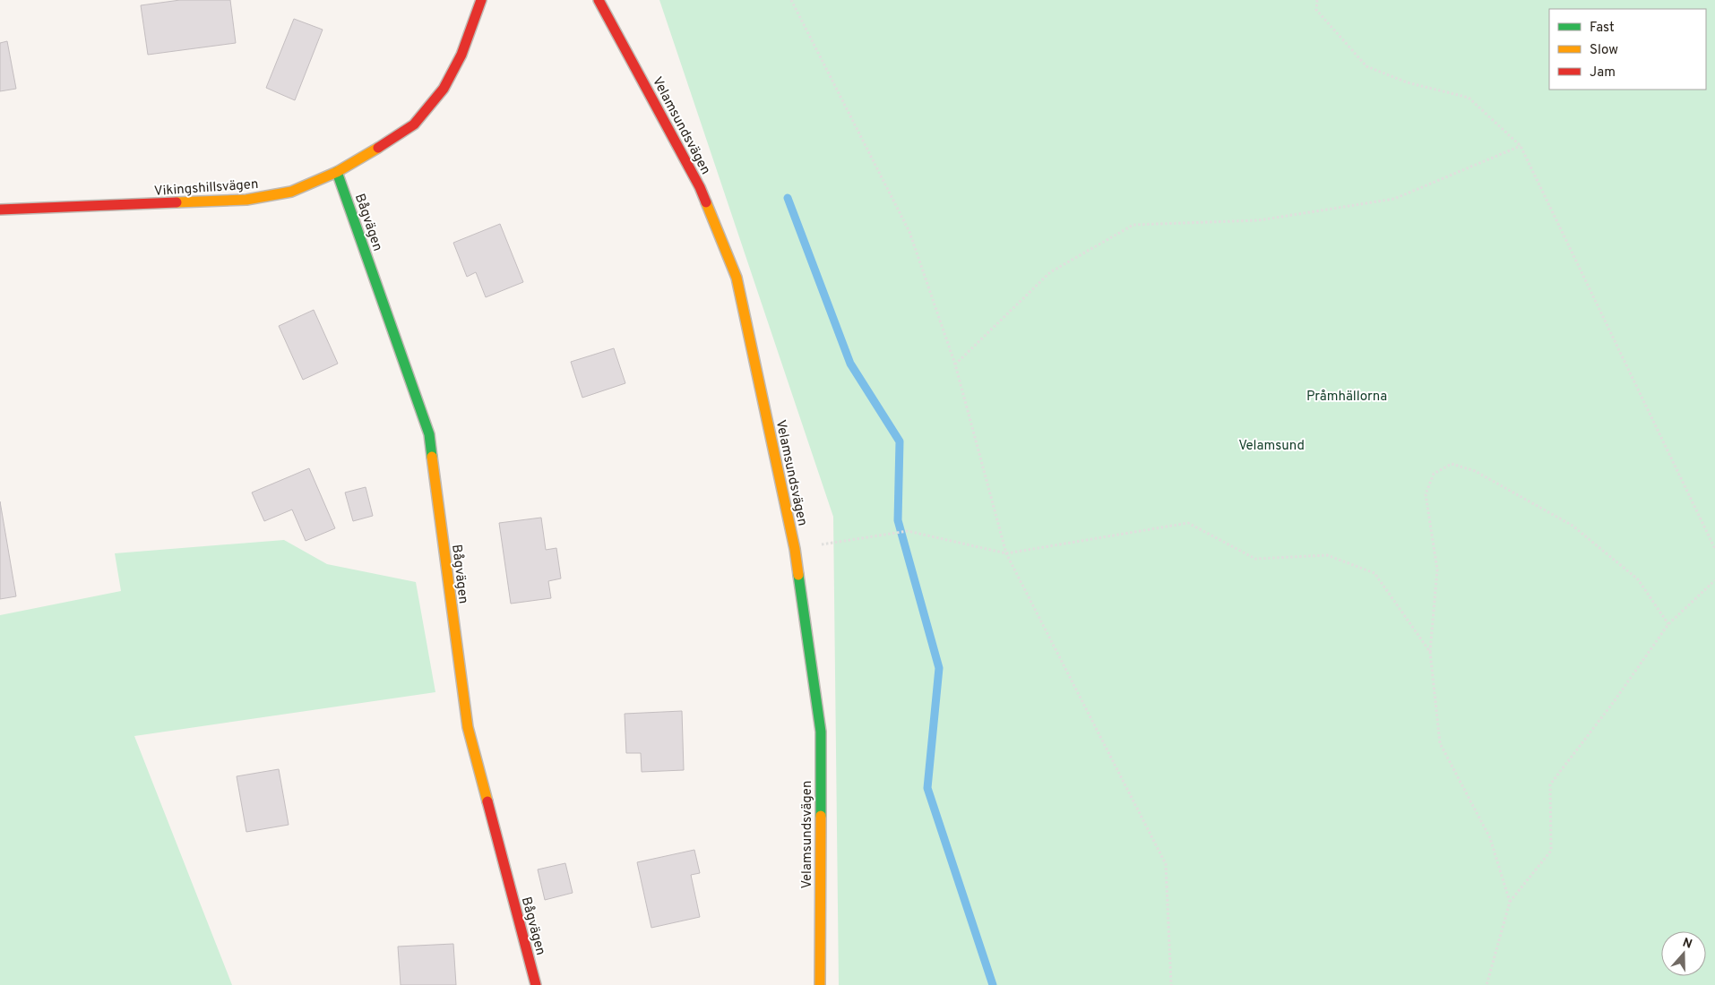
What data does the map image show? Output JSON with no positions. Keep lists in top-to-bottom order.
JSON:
{
  "streets": {
    "street": ["Velamsundsvägen", "Vikingshillsvägen", "Bågvägen"]
  },
  "crossings": [
    ["Vikingshillsvägen", "Bågvägen"]
  ],
  "parks": ["Pråmhällorna", "Velamsund"],
  "legend": ["Fast", "Slow", "Jam"],
  "north": "top"
}
